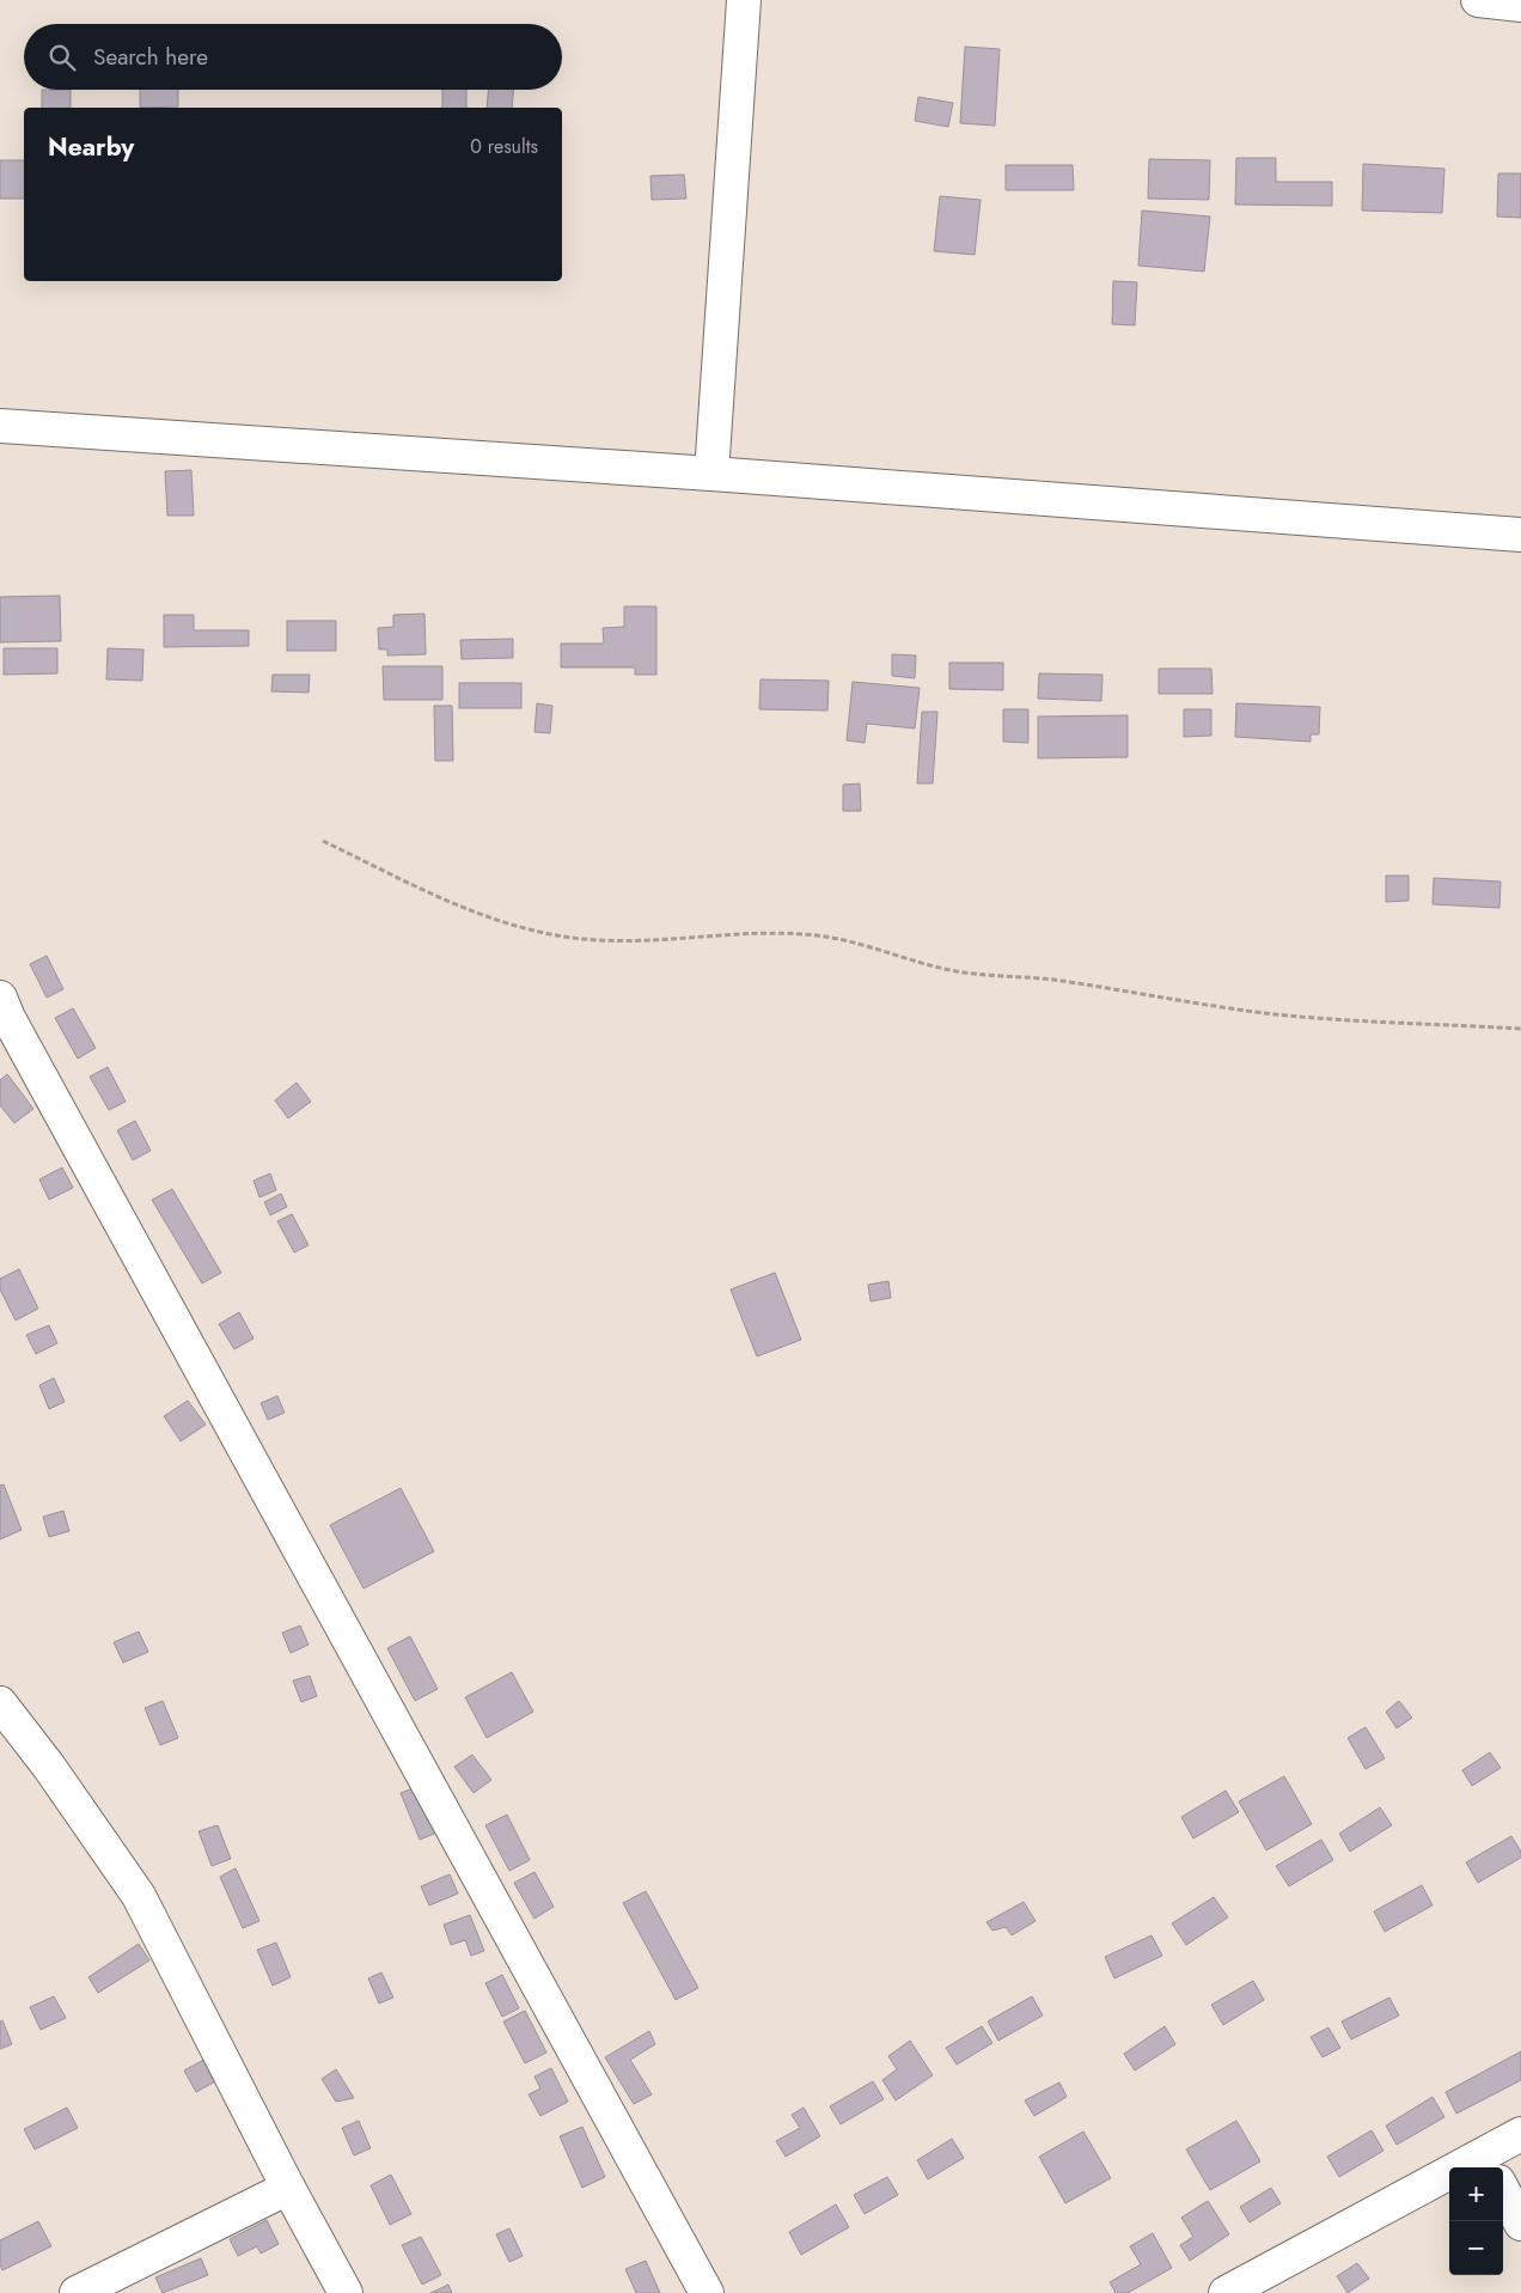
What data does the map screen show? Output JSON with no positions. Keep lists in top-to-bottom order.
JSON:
{
  "page": {
    "search": "Search here",
    "heading": ["Nearby", "0 results"],
    "map_buttons": ["+", "−"]
  }
}
